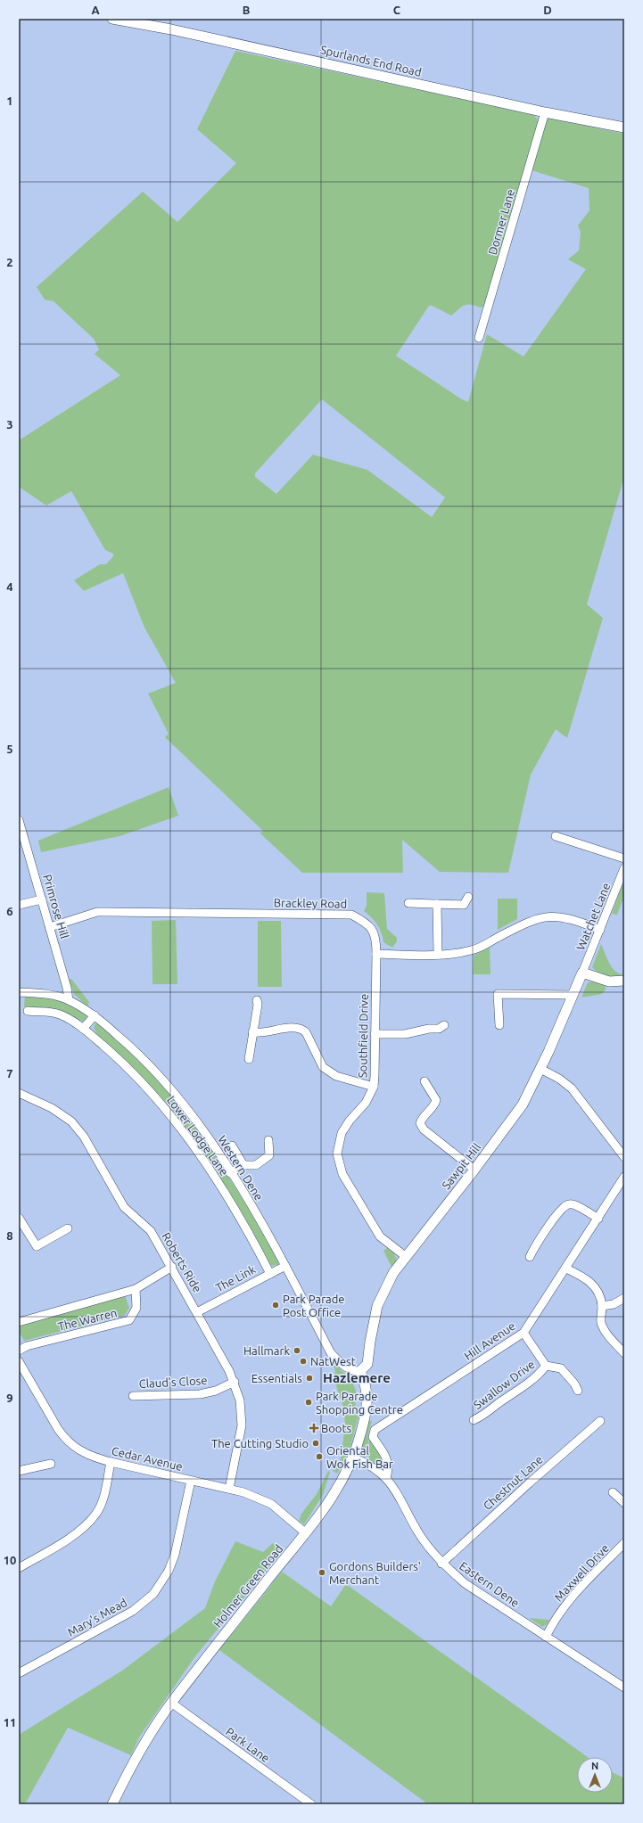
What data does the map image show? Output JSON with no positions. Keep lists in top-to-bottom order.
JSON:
{
  "streets": {
    "street": [
      "Spurlands End Road",
      "Dormer Lane",
      "Brackley Road",
      "Primrose Hill",
      "Watchet Lane",
      "Southfield Drive",
      "Lower Lodge Lane",
      "Sawpit Hill",
      "Western Dene",
      "Roberts Ride",
      "The Link",
      "The Warren",
      "Hill Avenue",
      "Claud's Close",
      "Swallow Drive",
      "Cedar Avenue",
      "Chestnut Lane",
      "Maxwell Drive",
      "Eastern Dene",
      "Holmer Green Road",
      "Mary's Mead",
      "Park Lane"
    ]
  },
  "crossings": [
    ["Spurlands End Road", "Dormer Lane"],
    ["Brackley Road", "Primrose Hill"],
    ["Brackley Road", "Southfield Drive"],
    ["Primrose Hill", "Western Dene"],
    ["Watchet Lane", "Sawpit Hill"],
    ["Southfield Drive", "Sawpit Hill"],
    ["Lower Lodge Lane", "The Link"],
    ["Sawpit Hill", "Western Dene"],
    ["Sawpit Hill", "Holmer Green Road"],
    ["Western Dene", "The Link"],
    ["Western Dene", "Holmer Green Road"],
    ["Roberts Ride", "The Link"],
    ["Roberts Ride", "The Warren"],
    ["Roberts Ride", "Claud's Close"],
    ["Roberts Ride", "Cedar Avenue"],
    ["Hill Avenue", "Swallow Drive"],
    ["Hill Avenue", "Eastern Dene"],
    ["Cedar Avenue", "Holmer Green Road"],
    ["Cedar Avenue", "Mary's Mead"],
    ["Chestnut Lane", "Eastern Dene"],
    ["Maxwell Drive", "Eastern Dene"],
    ["Eastern Dene", "Holmer Green Road"],
    ["Holmer Green Road", "Park Lane"]
  ],
  "districts": ["Hazlemere"],
  "places": {
    "other": [
      "Park Parade Post Office",
      "Hallmark",
      "NatWest",
      "Essentials",
      "Park Parade Shopping Centre",
      "The Cutting Studio",
      "Oriental Wok Fish Bar",
      "Gordons Builders' Merchant"
    ],
    "health": ["Boots"]
  },
  "north": "top",
  "grid": {
    "columns": [
      "A",
      "B",
      "C",
      "D"
    ],
    "rows": [
      "1",
      "2",
      "3",
      "4",
      "5",
      "6",
      "7",
      "8",
      "9",
      "10",
      "11"
    ]
  }
}
